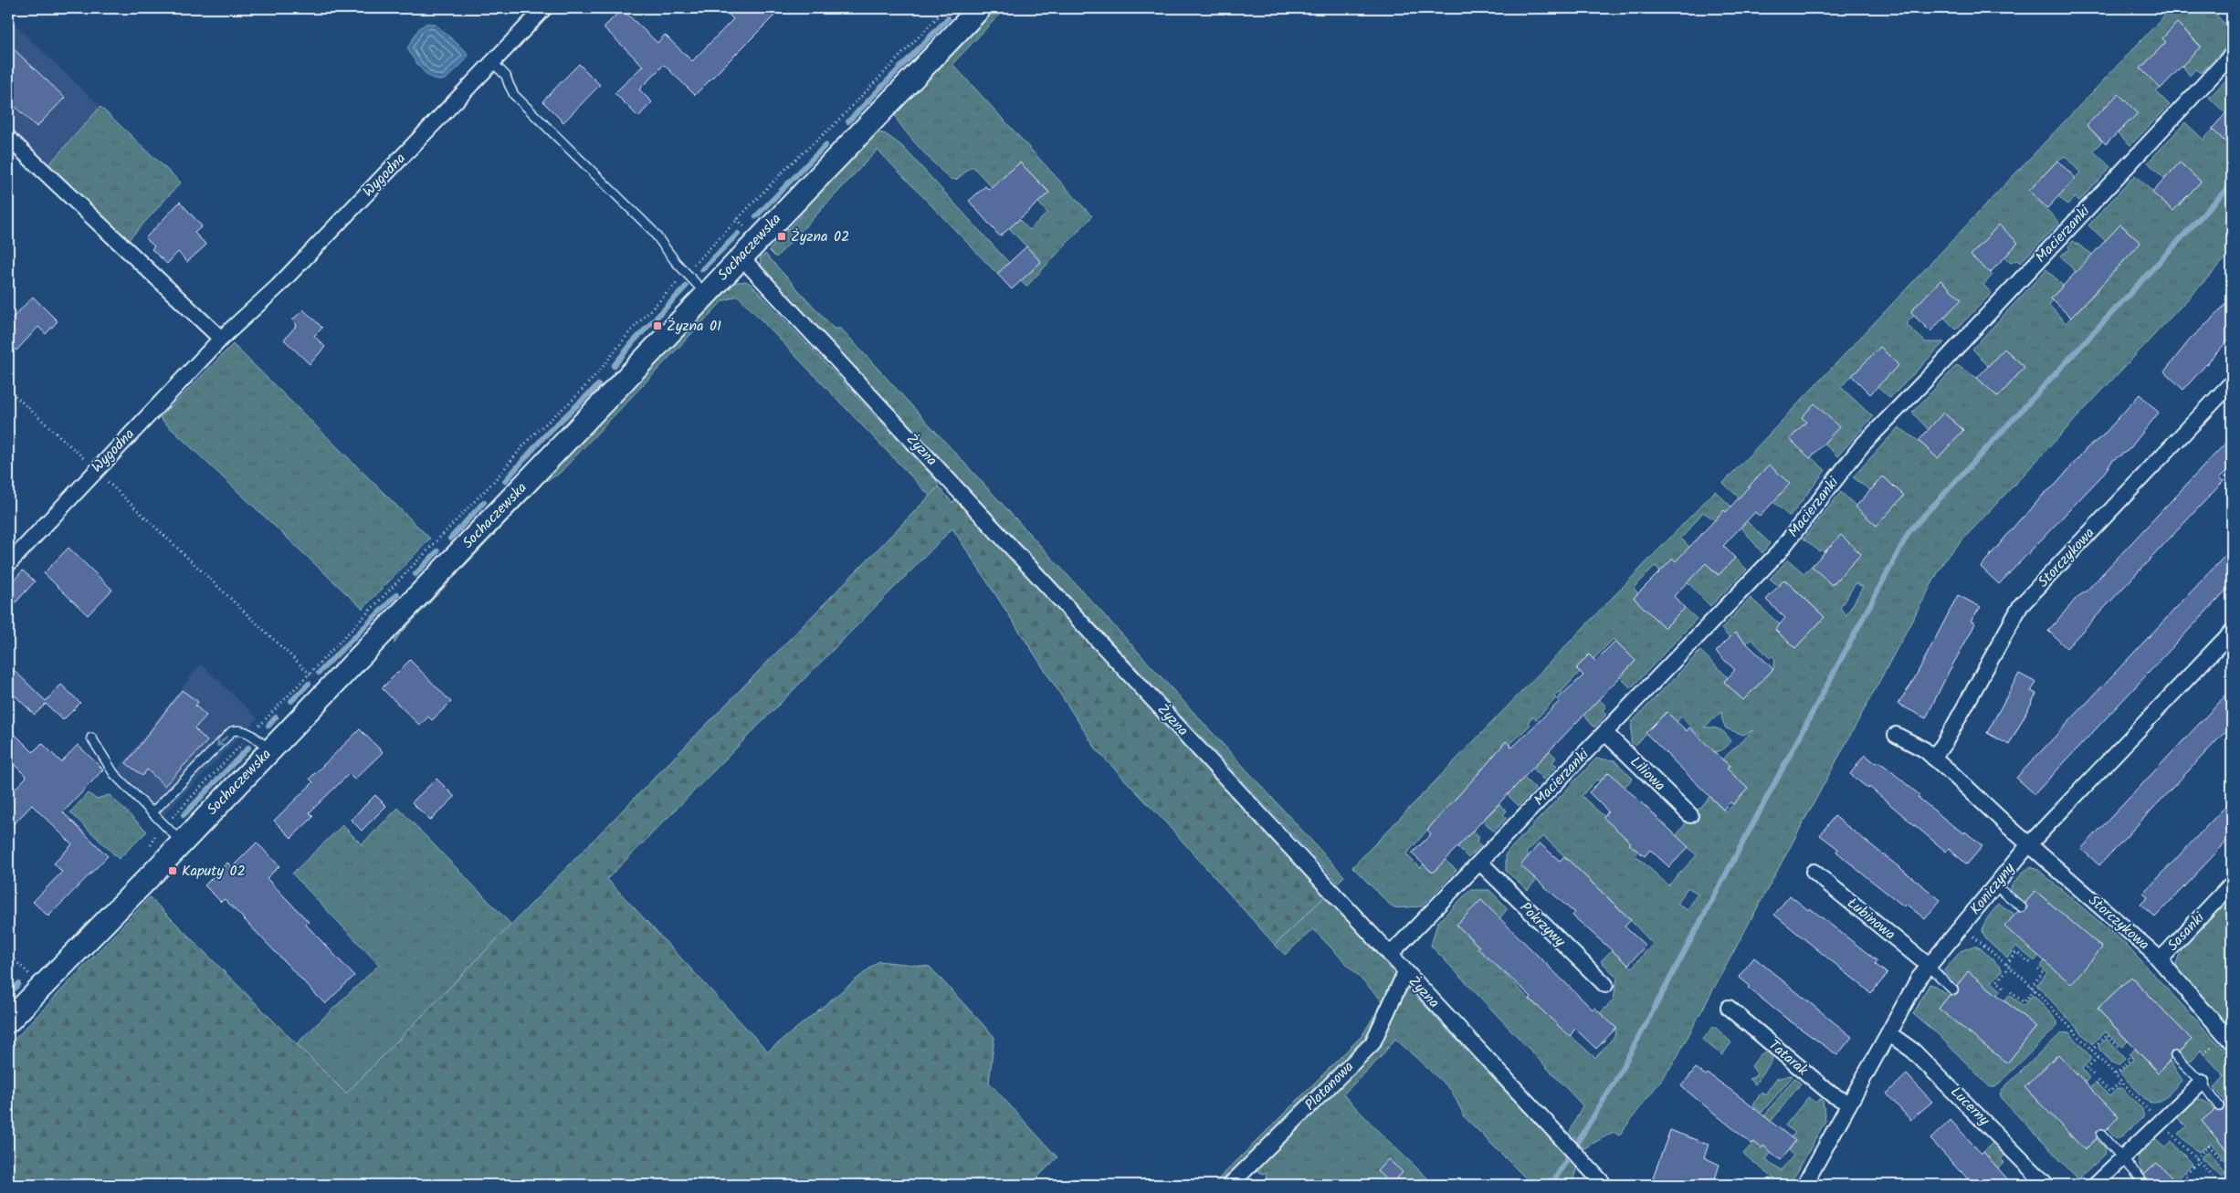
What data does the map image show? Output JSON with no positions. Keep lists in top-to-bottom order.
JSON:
{
  "streets": {
    "street": [
      "Wygodna",
      "Macierzanki",
      "Sochaczewska",
      "Żyzna",
      "Storczykowa",
      "Liliowa",
      "Koniczyny",
      "Łubinowa",
      "Pokrzywy",
      "Sasanki",
      "Tatarak",
      "Platanowa",
      "Lucerny"
    ]
  },
  "crossings": [
    ["Macierzanki", "Żyzna"],
    ["Macierzanki", "Liliowa"],
    ["Macierzanki", "Pokrzywy"],
    ["Sochaczewska", "Żyzna"],
    ["Żyzna", "Platanowa"],
    ["Storczykowa", "Koniczyny"],
    ["Storczykowa", "Sasanki"],
    ["Koniczyny", "Łubinowa"],
    ["Koniczyny", "Tatarak"],
    ["Koniczyny", "Lucerny"]
  ],
  "places": {
    "transit": ["Żyzna 02", "Żyzna 01", "Kaputy 02"]
  }
}
